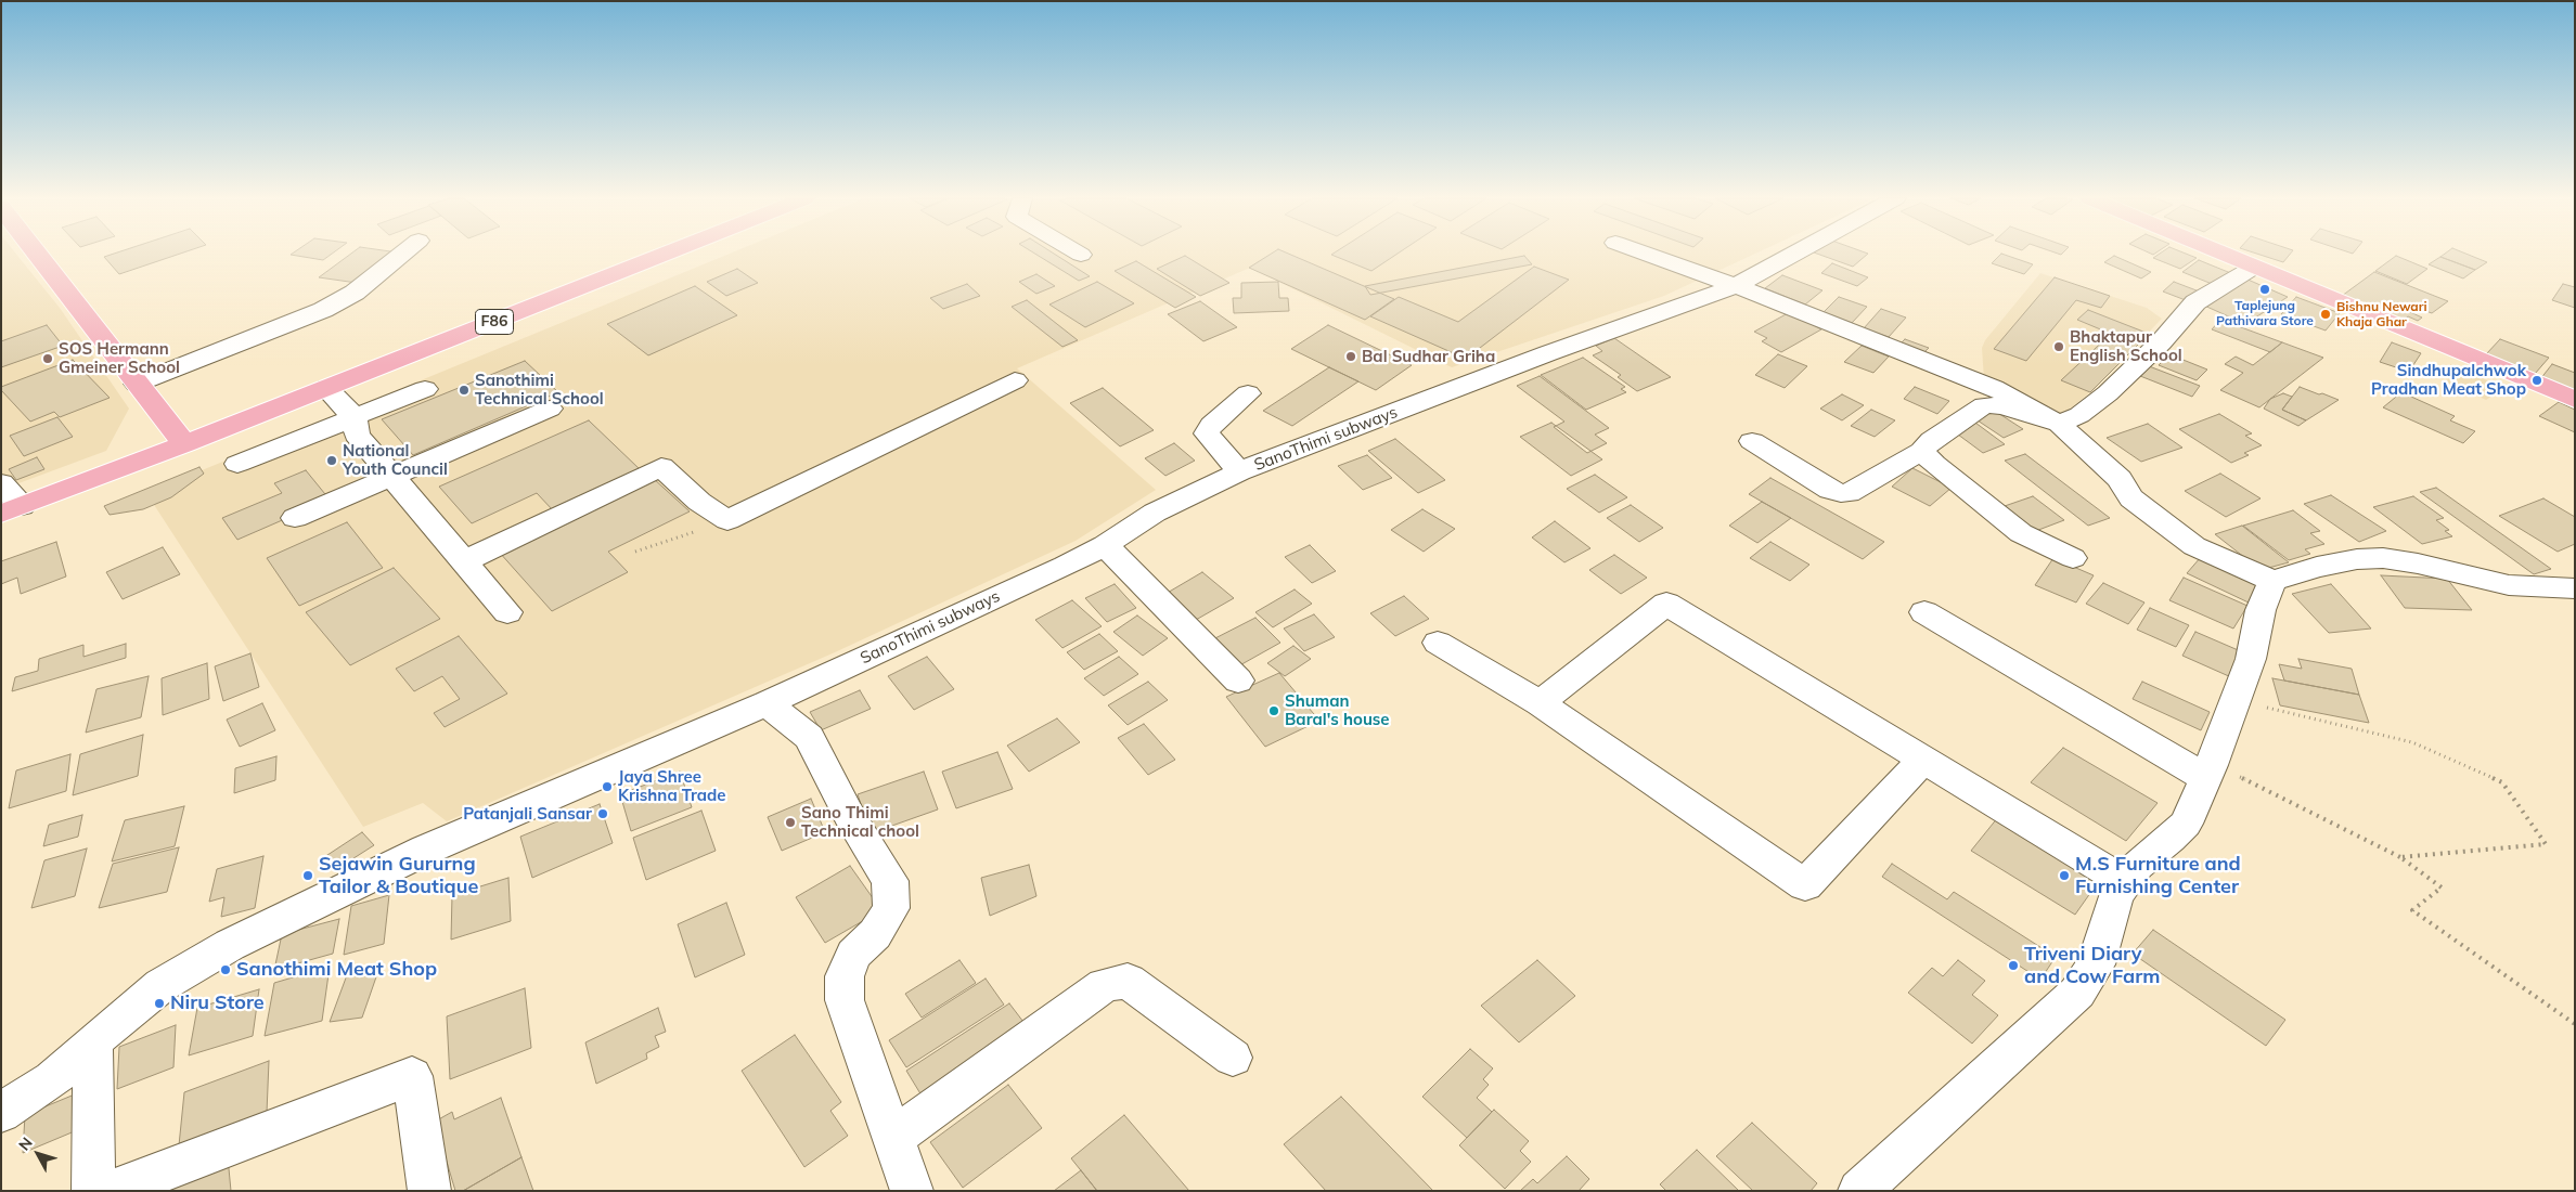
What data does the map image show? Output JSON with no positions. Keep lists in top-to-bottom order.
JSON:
{
  "streets": {
    "main road": ["F86"],
    "street": ["SanoThimi subways"]
  },
  "places": [
    "Taplejung Pathivara Store",
    "Bishnu Newari Khaja Ghar",
    "Bhaktapur English School",
    "Bal Sudhar Griha",
    "SOS Hermann Gmeiner School",
    "Sindhupalchwok Pradhan Meat Shop",
    "Sanothimi Technical School",
    "National Youth Council",
    "Shuman Baral's house",
    "Jaya Shree Krishna Trade",
    "Patanjali Sansar",
    "Sano Thimi Technical chool",
    "Sejawin Gururng Tailor & Boutique",
    "M.S Furniture and Furnishing Center",
    "Triveni Diary and Cow Farm",
    "Sanothimi Meat Shop",
    "Niru Store"
  ],
  "north": "top left"
}
